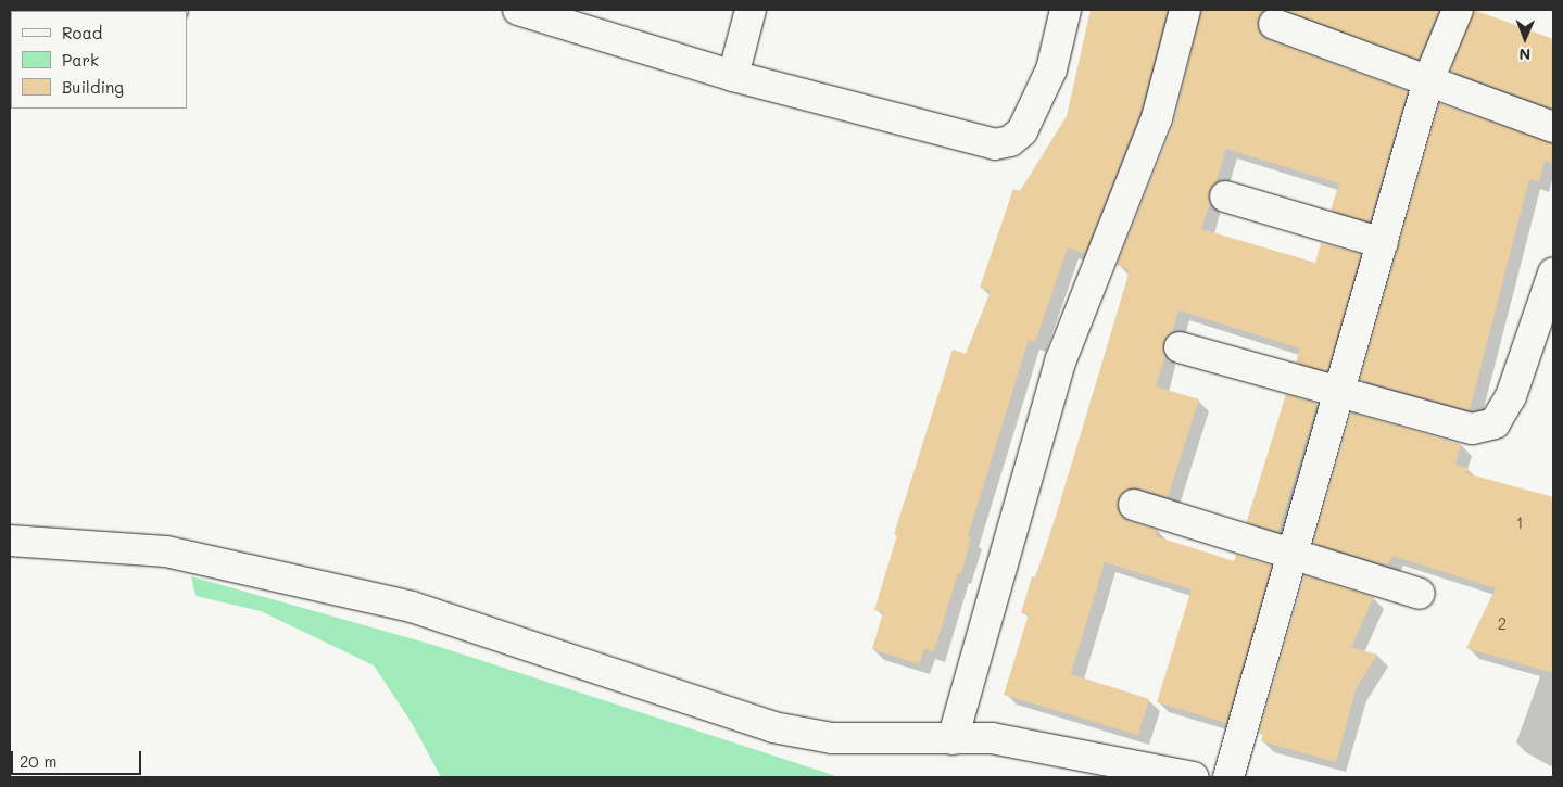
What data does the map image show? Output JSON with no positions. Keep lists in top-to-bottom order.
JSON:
{
  "house_numbers": ["1", "2"],
  "legend": ["Road", "Park", "Building"],
  "scale_bar": "20 m",
  "north": "bottom"
}
